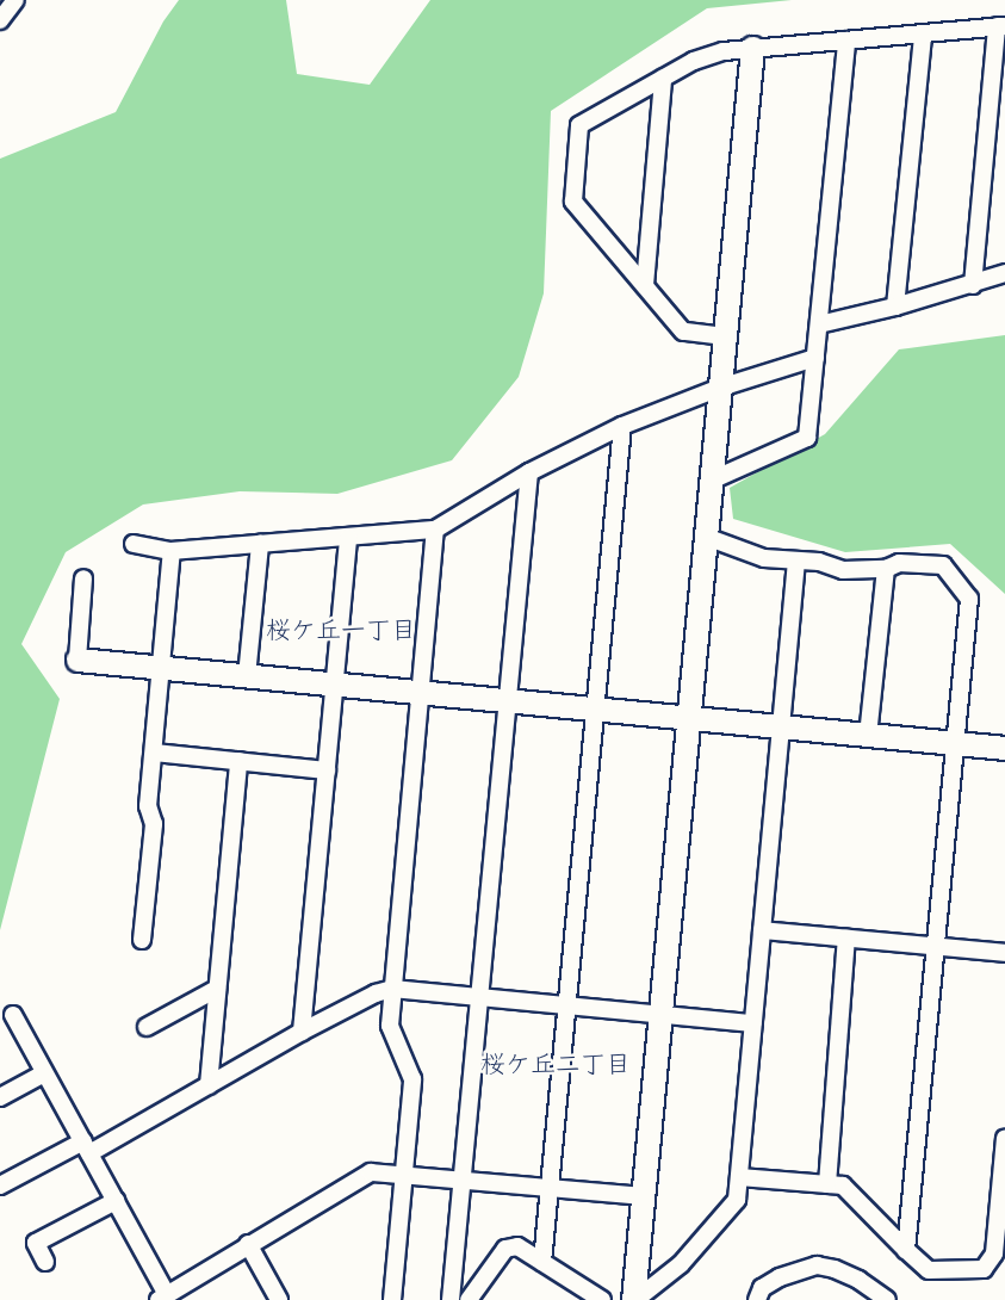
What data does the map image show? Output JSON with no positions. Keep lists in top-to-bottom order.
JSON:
{
  "districts": ["桜ケ丘一丁目", "桜ケ丘二丁目"]
}
